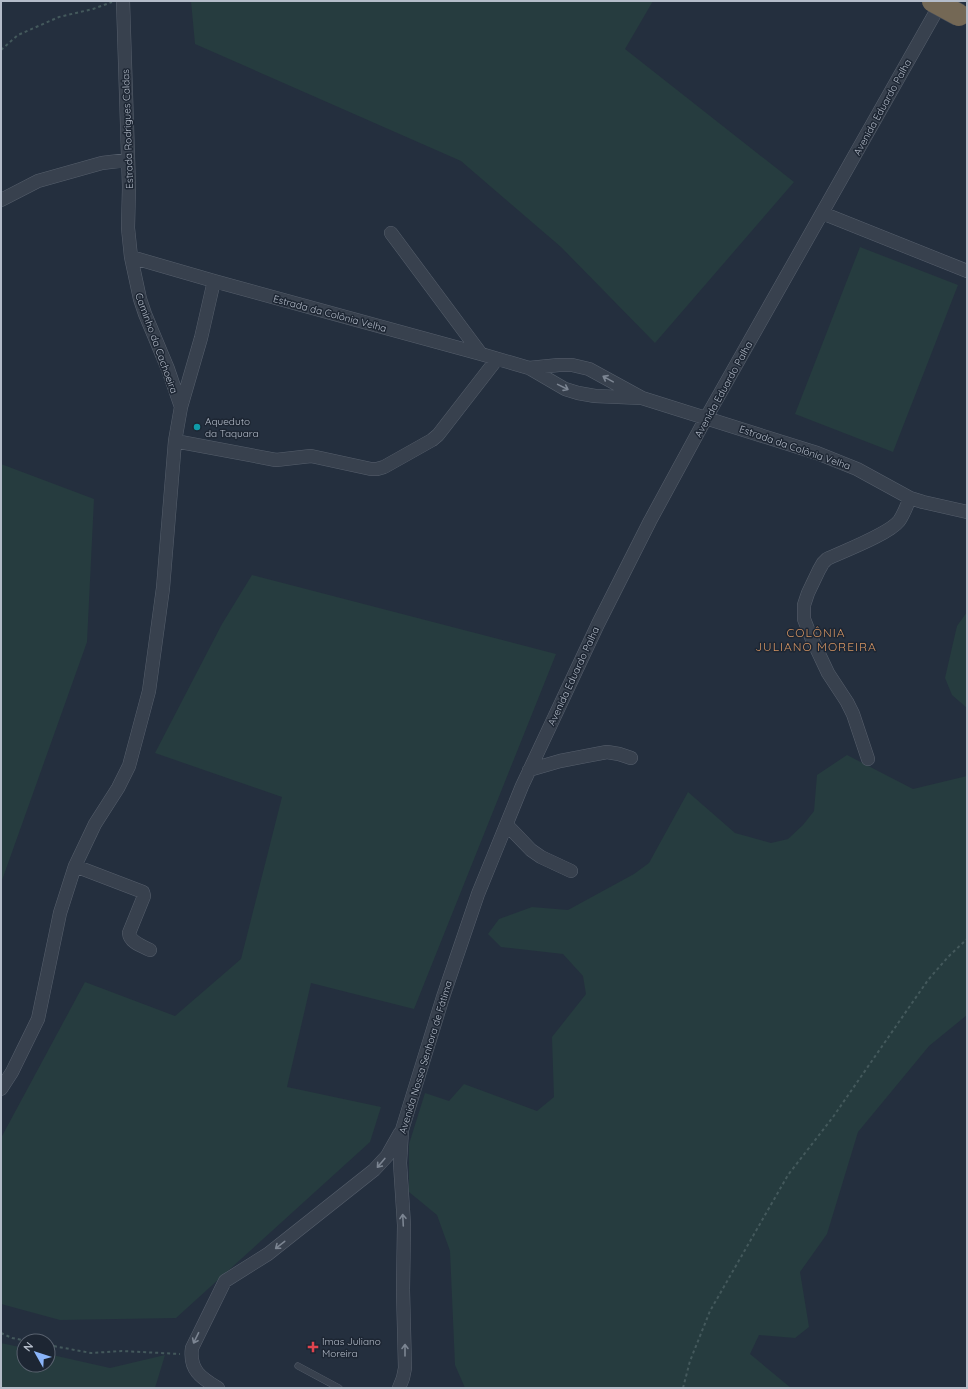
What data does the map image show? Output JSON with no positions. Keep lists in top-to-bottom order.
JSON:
{
  "streets": {
    "street": [
      "Avenida Eduardo Palha",
      "Estrada Rodrigues Caldas",
      "Estrada da Colônia Velha",
      "Caminho da Cachoeira",
      "Avenida Nossa Senhora de Fátima"
    ]
  },
  "crossings": [
    ["Avenida Eduardo Palha", "Estrada da Colônia Velha"],
    ["Avenida Eduardo Palha", "Avenida Nossa Senhora de Fátima"],
    ["Estrada Rodrigues Caldas", "Estrada da Colônia Velha"],
    ["Estrada Rodrigues Caldas", "Caminho da Cachoeira"],
    ["Estrada da Colônia Velha", "Caminho da Cachoeira"]
  ],
  "one_way": ["Avenida Nossa Senhora de Fátima"],
  "districts": ["COLÔNIA JULIANO MOREIRA"],
  "places": {
    "other": ["Aqueduto da Taquara"],
    "health": ["Imas Juliano Moreira"]
  },
  "north": "top left"
}
